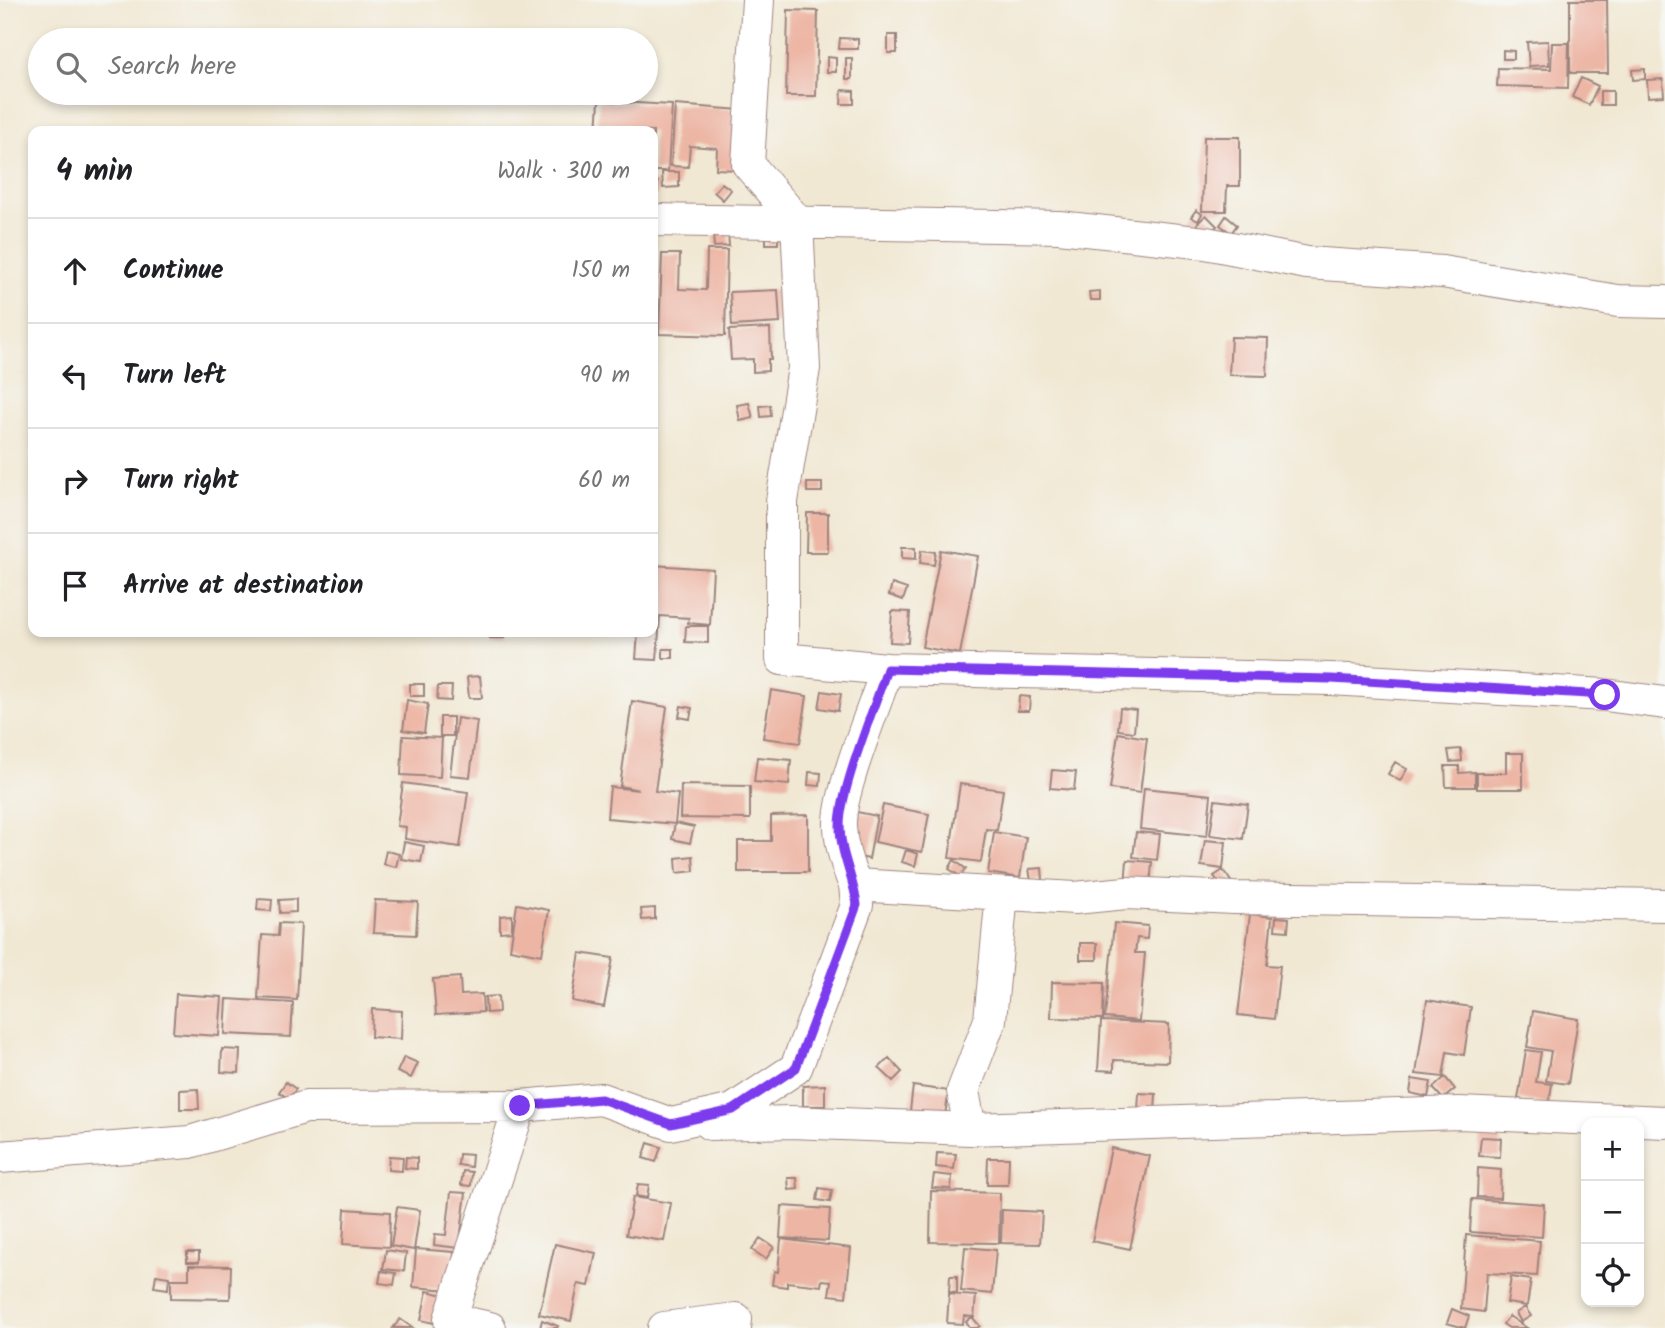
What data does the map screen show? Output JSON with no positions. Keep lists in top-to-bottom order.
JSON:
{
  "page": {
    "search": "Search here",
    "heading": ["4 min", "Walk · 300 m"],
    "list": [
      ["Continue", "150 m"],
      ["Turn left", "90 m"],
      ["Turn right", "60 m"],
      "Arrive at destination"
    ],
    "map_buttons": ["+", "−"]
  }
}
